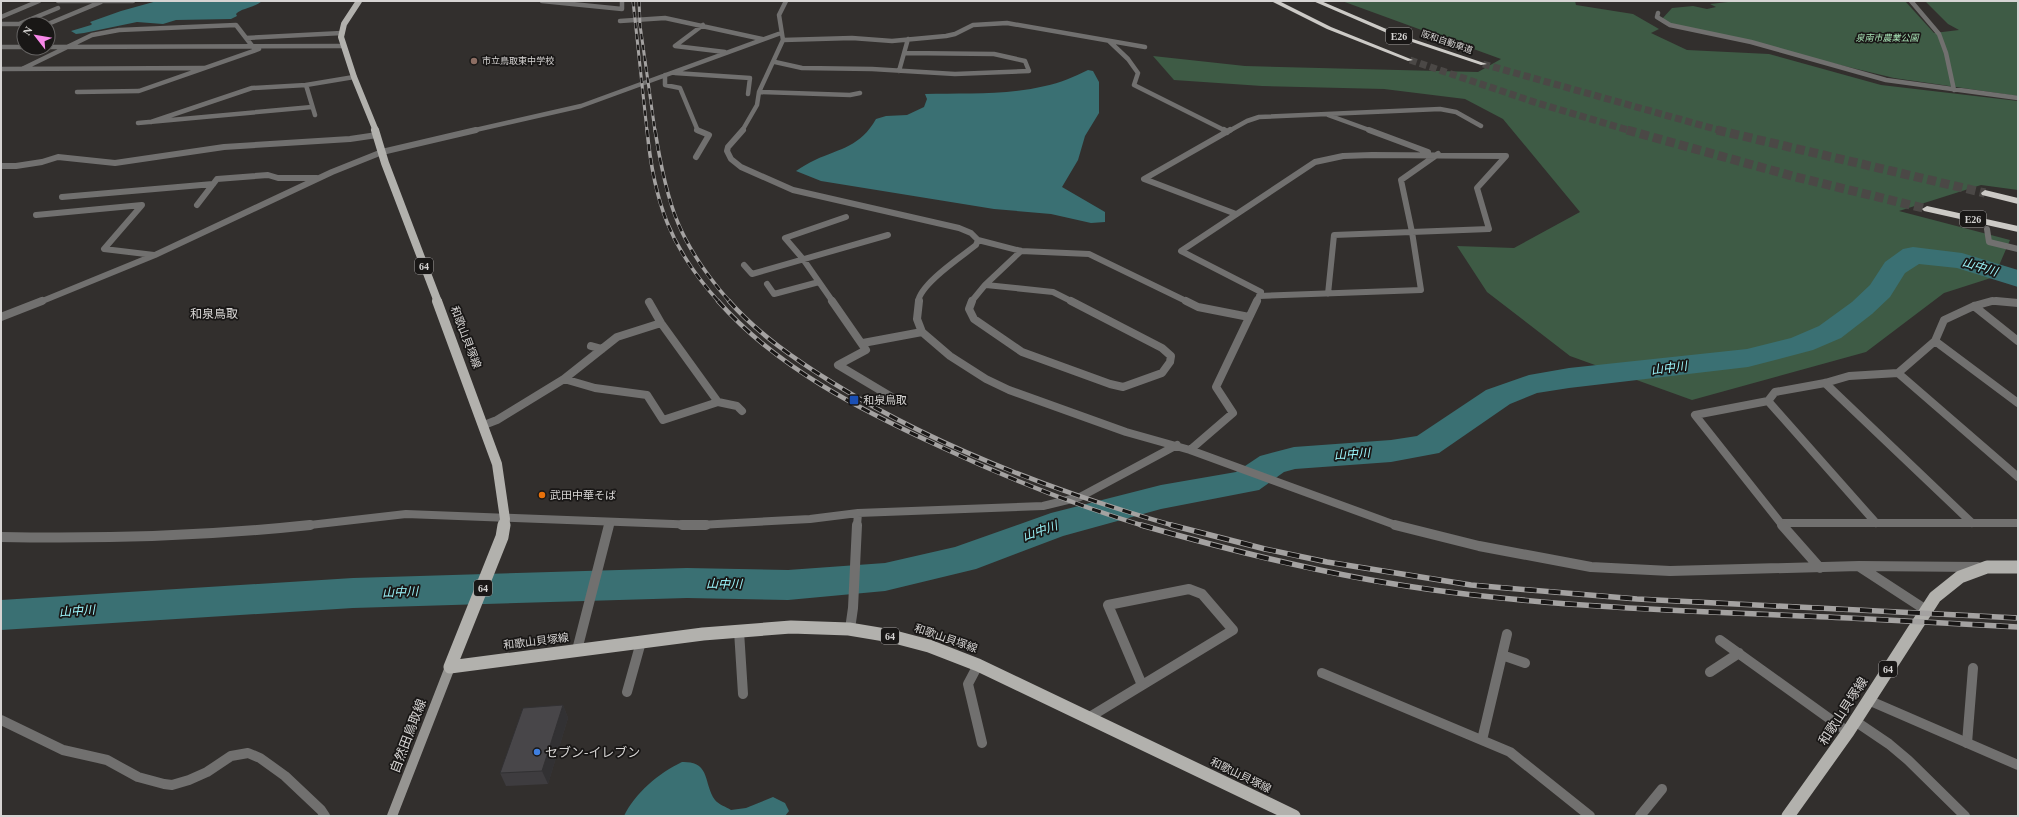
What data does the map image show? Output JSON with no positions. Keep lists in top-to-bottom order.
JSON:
{
  "streets": {
    "highway": ["E26", "阪和自動車道"],
    "main road": ["64", "和歌山貝塚線", "自然田鳥取線"]
  },
  "crossings": [
    ["和歌山貝塚線", "自然田鳥取線"]
  ],
  "districts": ["和泉鳥取"],
  "water": ["山中川"],
  "parks": ["泉南市農業公園"],
  "places": {
    "other": ["市立鳥取東中学校", "武田中華そば", "セブン-イレブン"],
    "transit": ["和泉鳥取"]
  },
  "north": "top left"
}
